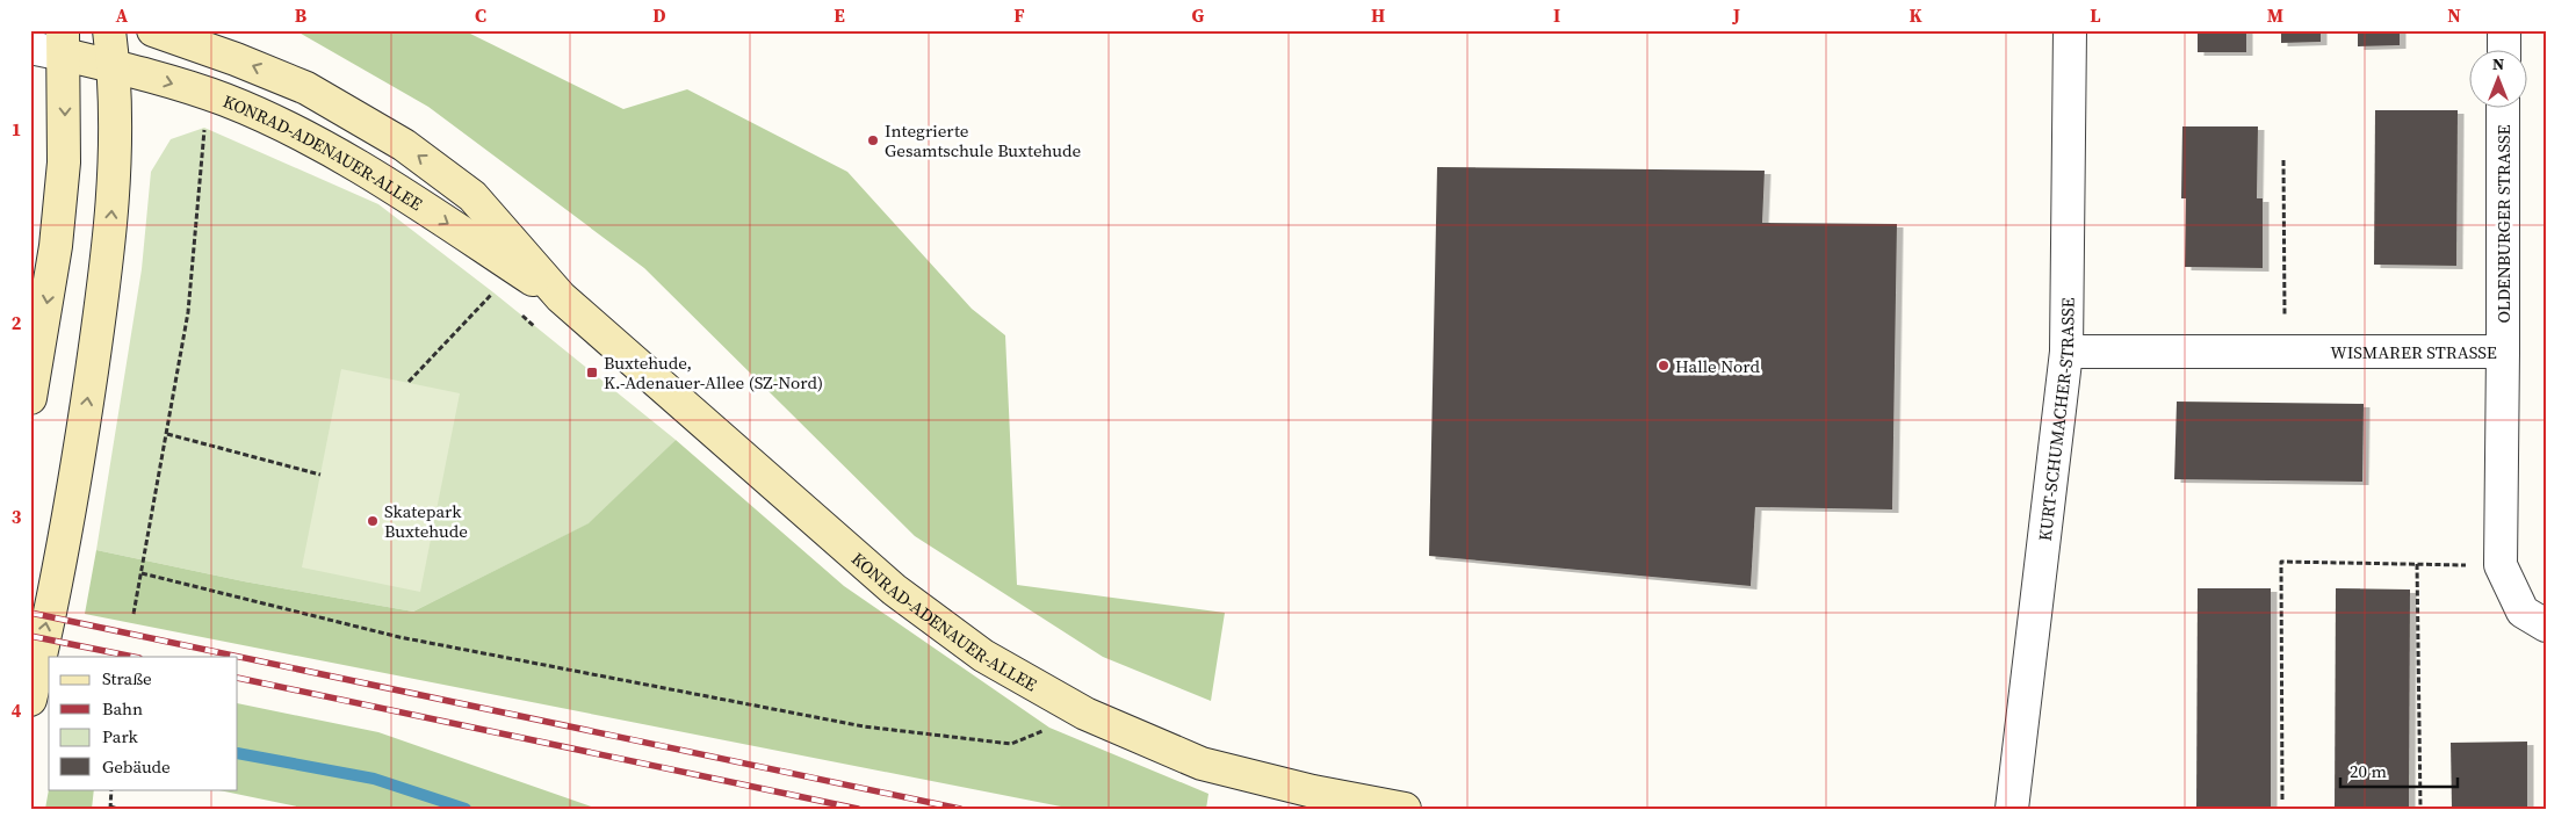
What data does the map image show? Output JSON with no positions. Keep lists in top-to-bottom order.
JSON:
{
  "streets": {
    "street": [
      "KONRAD-ADENAUER-ALLEE",
      "OLDENBURGER STRASSE",
      "WISMARER STRASSE",
      "KURT-SCHUMACHER-STRASSE"
    ]
  },
  "crossings": [
    ["OLDENBURGER STRASSE", "WISMARER STRASSE"],
    ["WISMARER STRASSE", "KURT-SCHUMACHER-STRASSE"]
  ],
  "places": {
    "other": ["Integrierte Gesamtschule Buxtehude", "Halle Nord", "Skatepark Buxtehude"],
    "transit": ["Buxtehude, K.-Adenauer-Allee (SZ-Nord)"]
  },
  "legend": [
    "Straße",
    "Bahn",
    "Park",
    "Gebäude"
  ],
  "scale_bar": "20 m",
  "north": "top",
  "grid": {
    "columns": [
      "A",
      "B",
      "C",
      "D",
      "E",
      "F",
      "G",
      "H",
      "I",
      "J",
      "K",
      "L",
      "M",
      "N"
    ],
    "rows": [
      "1",
      "2",
      "3",
      "4"
    ]
  }
}
